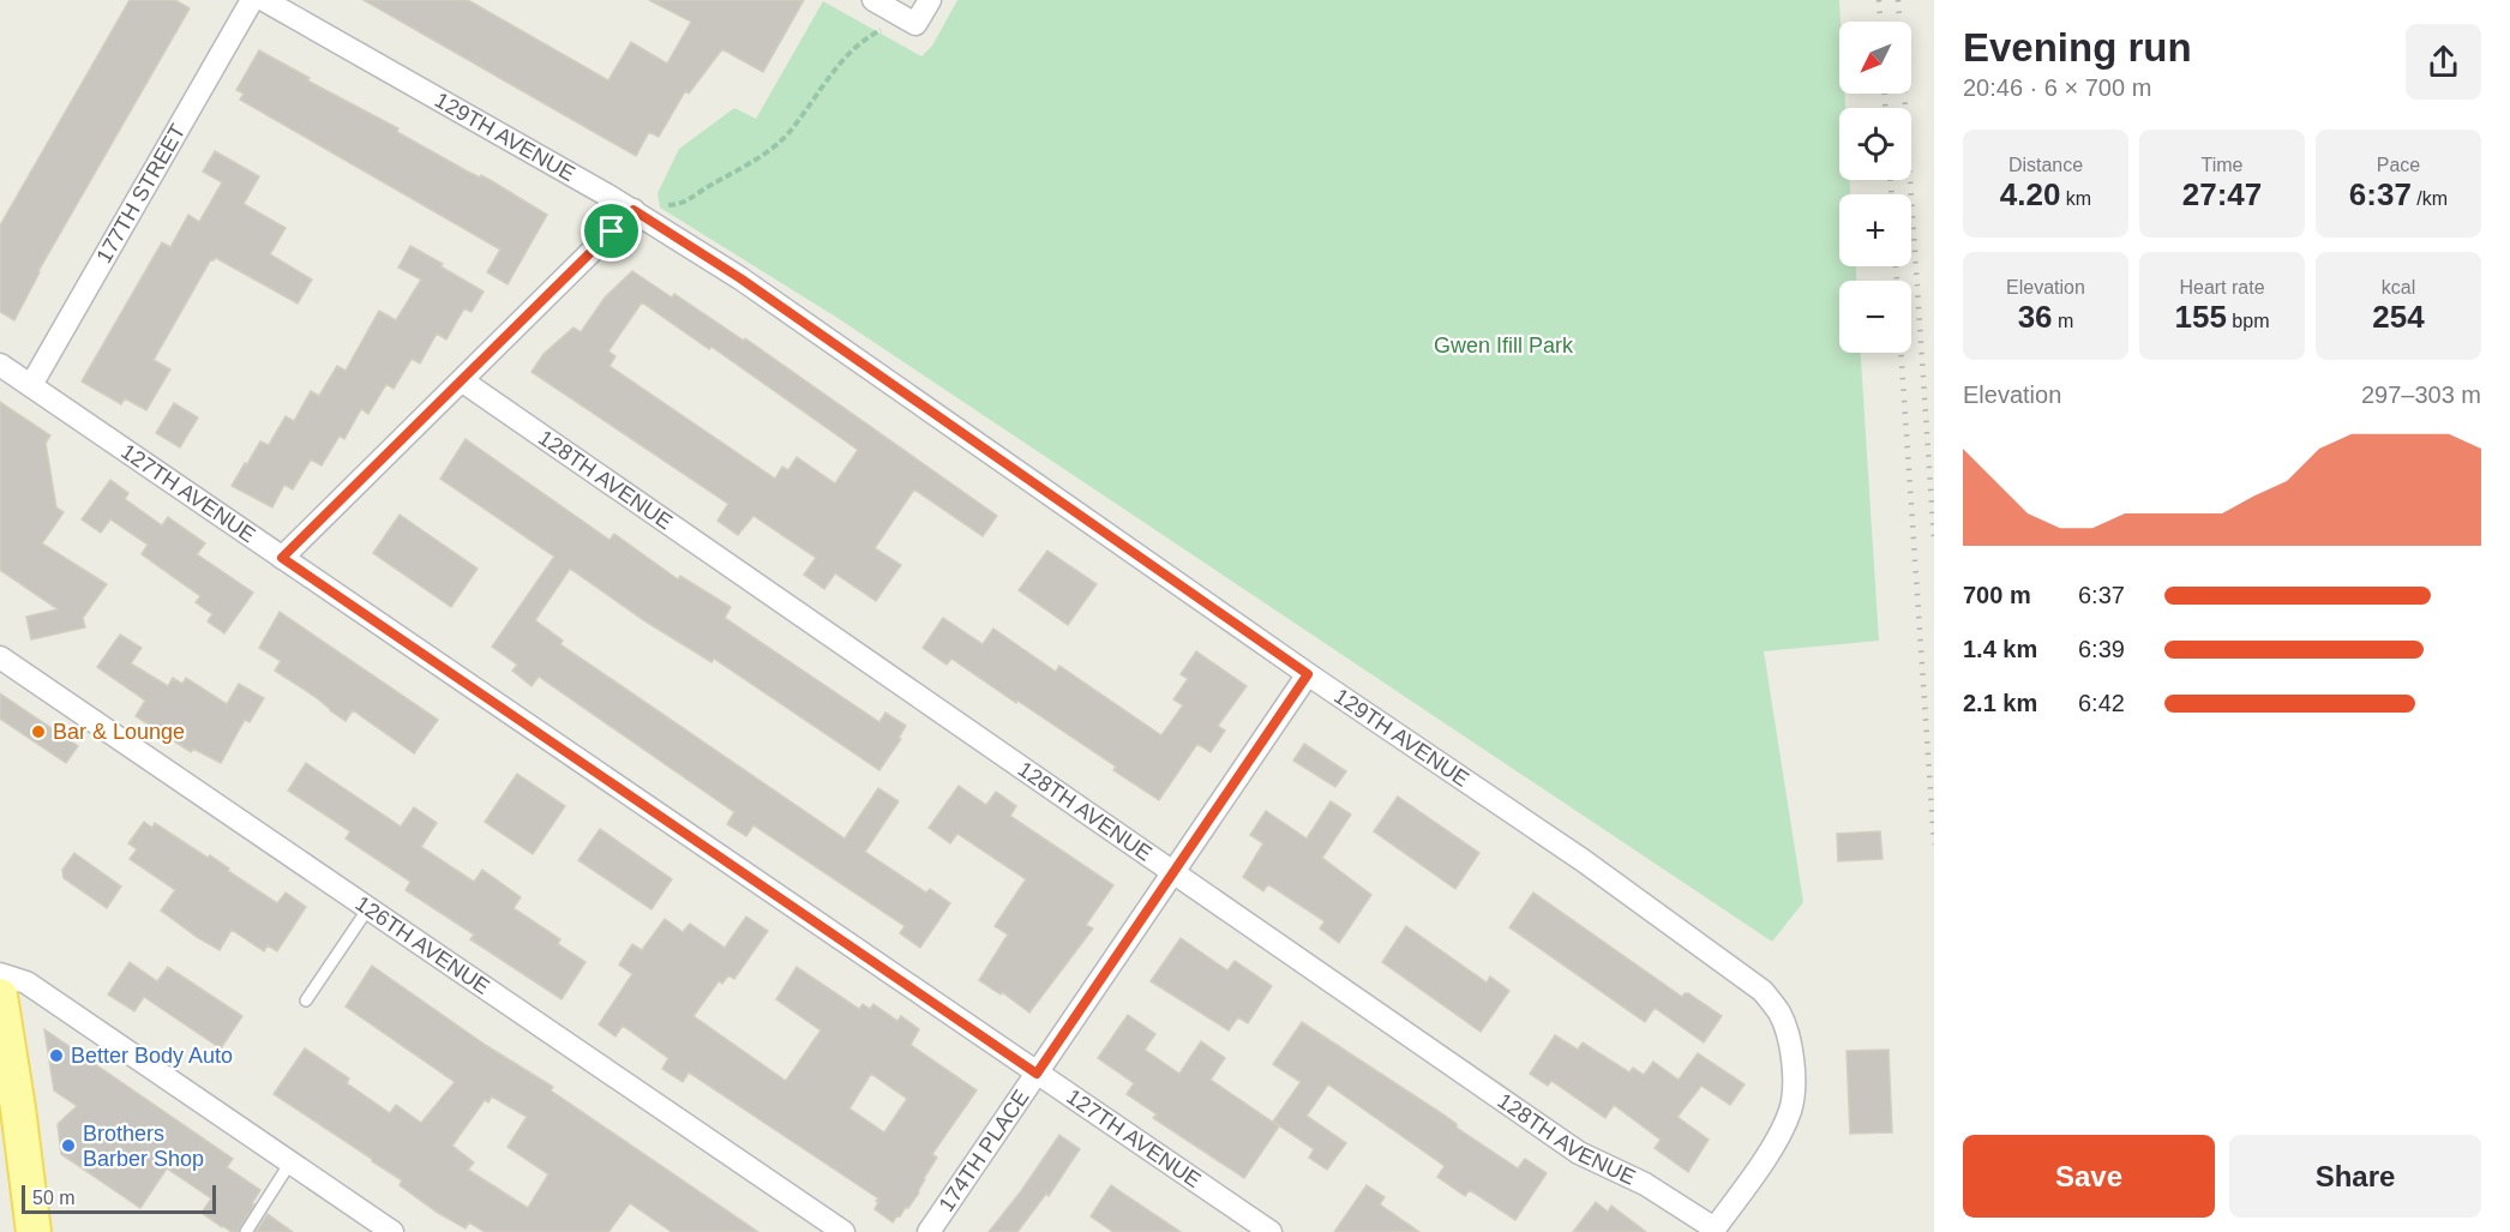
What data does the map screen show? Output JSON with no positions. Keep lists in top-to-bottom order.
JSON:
{
  "streets": {
    "street": [
      "129TH AVENUE",
      "177TH STREET",
      "128TH AVENUE",
      "127TH AVENUE",
      "126TH AVENUE",
      "174TH PLACE"
    ]
  },
  "crossings": [
    ["129TH AVENUE", "128TH AVENUE"],
    ["129TH AVENUE", "174TH PLACE"],
    ["177TH STREET", "127TH AVENUE"],
    ["128TH AVENUE", "174TH PLACE"],
    ["127TH AVENUE", "174TH PLACE"]
  ],
  "parks": ["Gwen Ifill Park"],
  "places": ["Bar & Lounge", "Better Body Auto", "Brothers Barber Shop"],
  "scale_bar": "50 m",
  "north": "bottom left",
  "page": {
    "heading": ["Evening run", "20:46 · 6 × 700 m"],
    "map_buttons": ["+", "−"],
    "stats": [
      ["Distance", "4.20 km"],
      ["Time", "27:47"],
      ["Pace", "6:37 /km"],
      ["Elevation", "36 m"],
      ["Heart rate", "155 bpm"],
      ["kcal", "254"]
    ],
    "chart": ["Elevation", "297–303 m"],
    "list": [
      {
        "name": "700 m",
        "note": "6:37"
      },
      {
        "name": "1.4 km",
        "note": "6:39"
      },
      {
        "name": "2.1 km",
        "note": "6:42"
      }
    ],
    "buttons": ["Save", "Share"],
    "scale": "50 m"
  }
}
